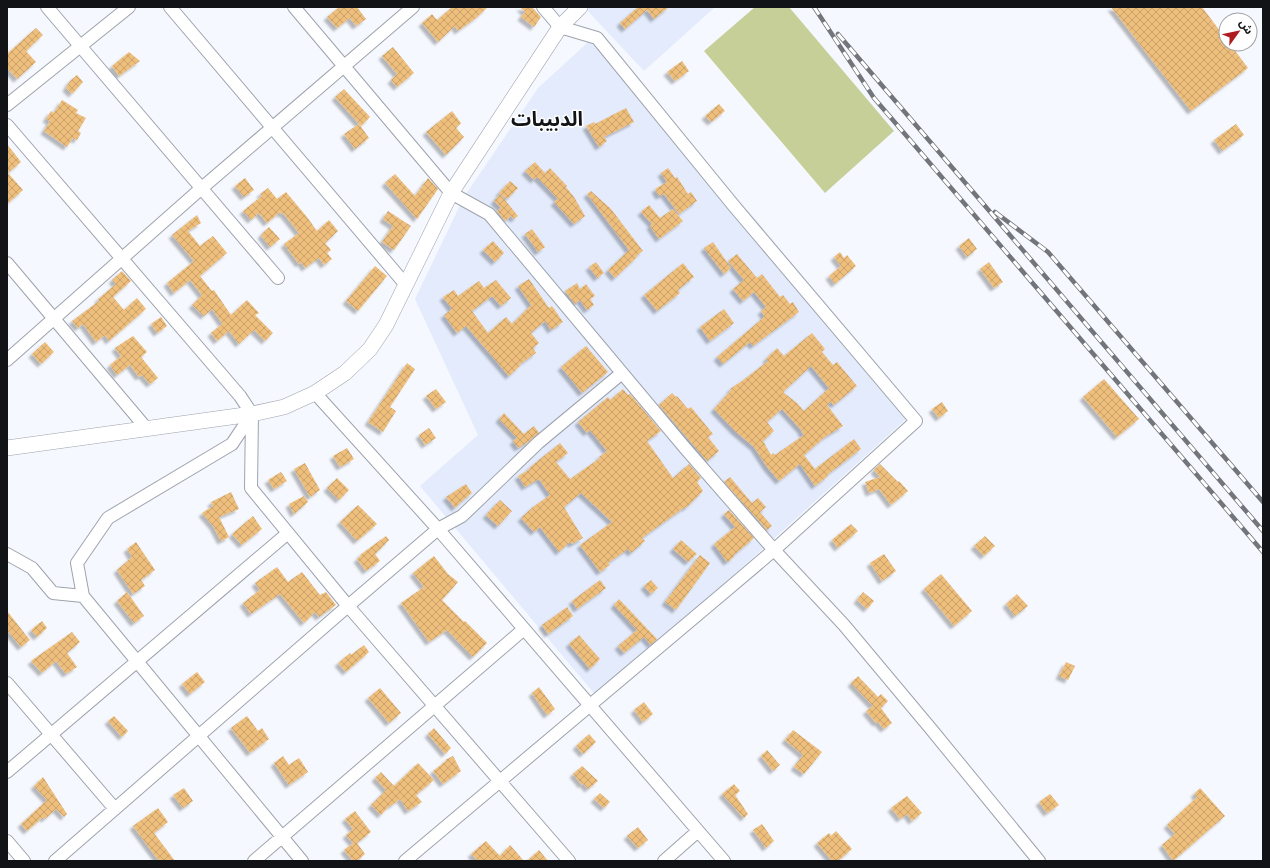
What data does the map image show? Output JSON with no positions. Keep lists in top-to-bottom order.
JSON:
{
  "districts": ["الدبيبات"],
  "north": "top right"
}
